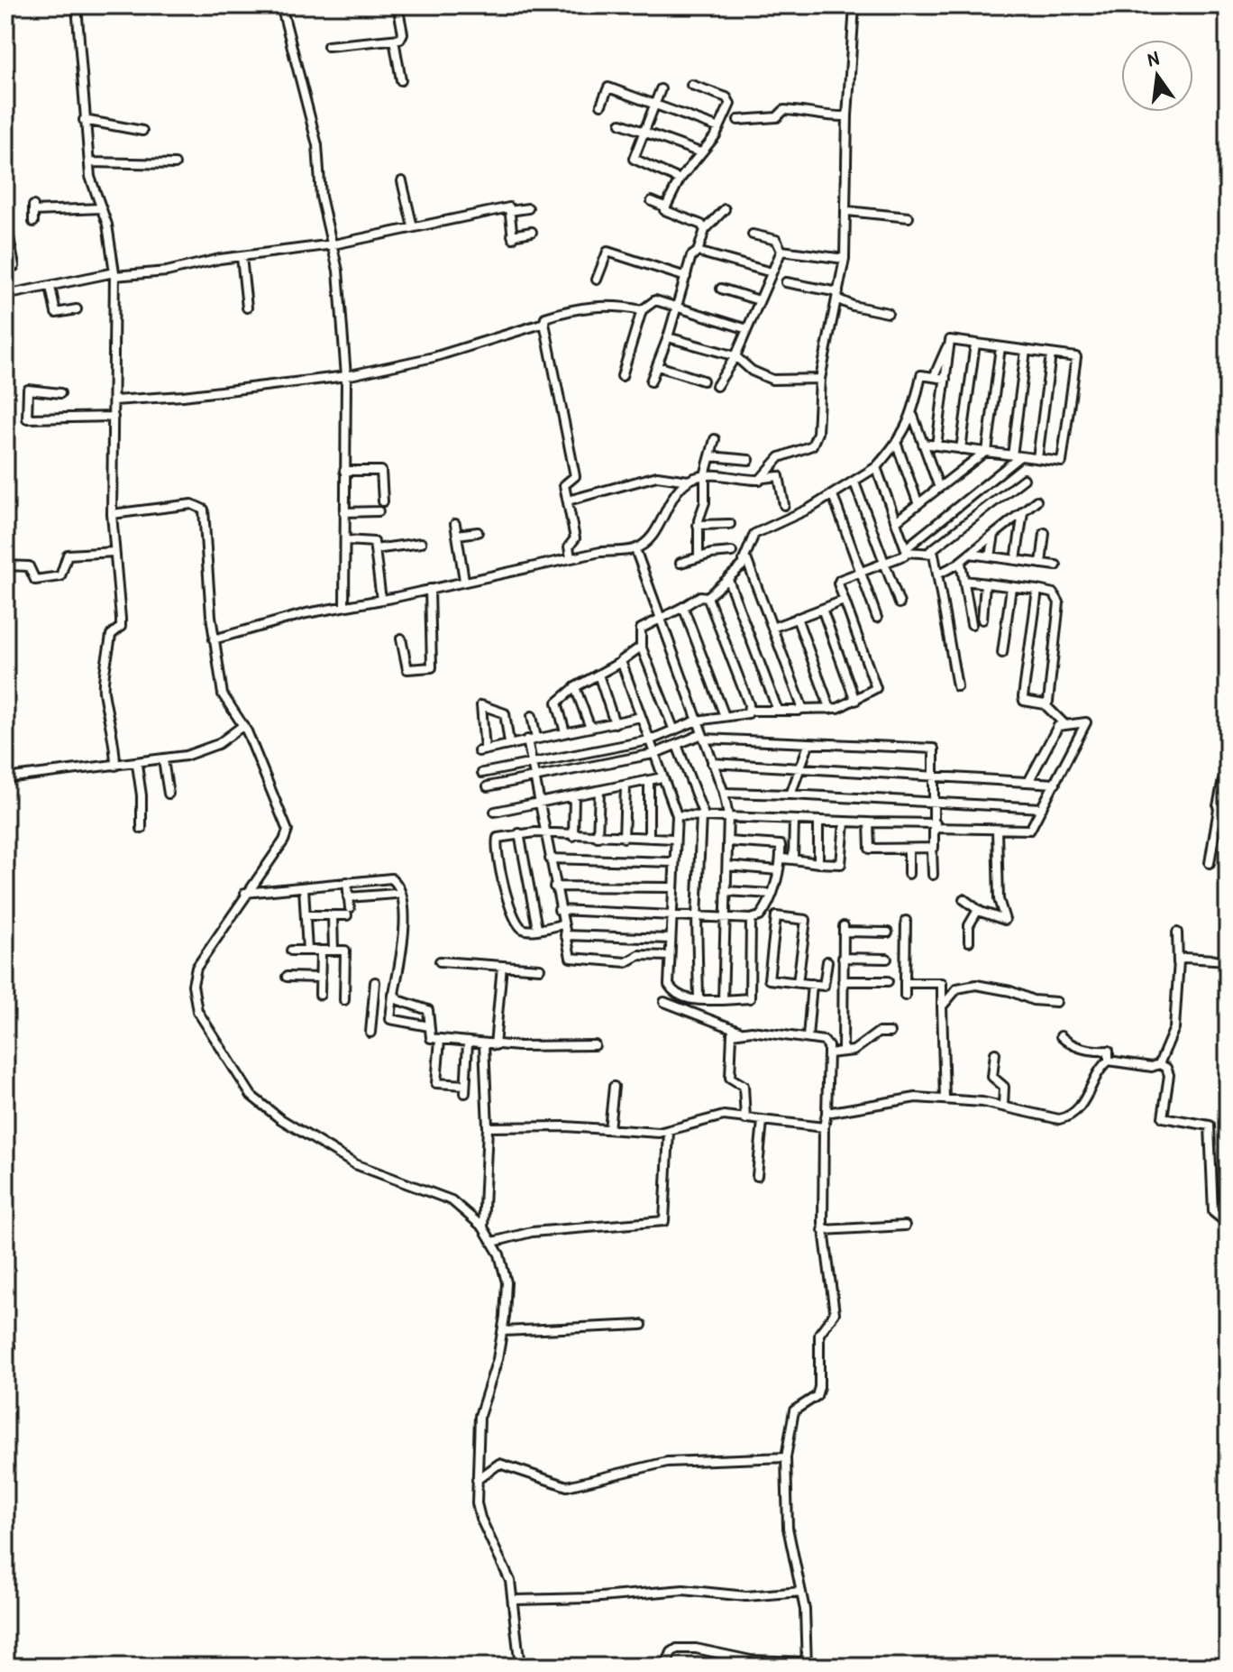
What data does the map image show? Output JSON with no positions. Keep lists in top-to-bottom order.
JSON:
{
  "north": "top"
}
